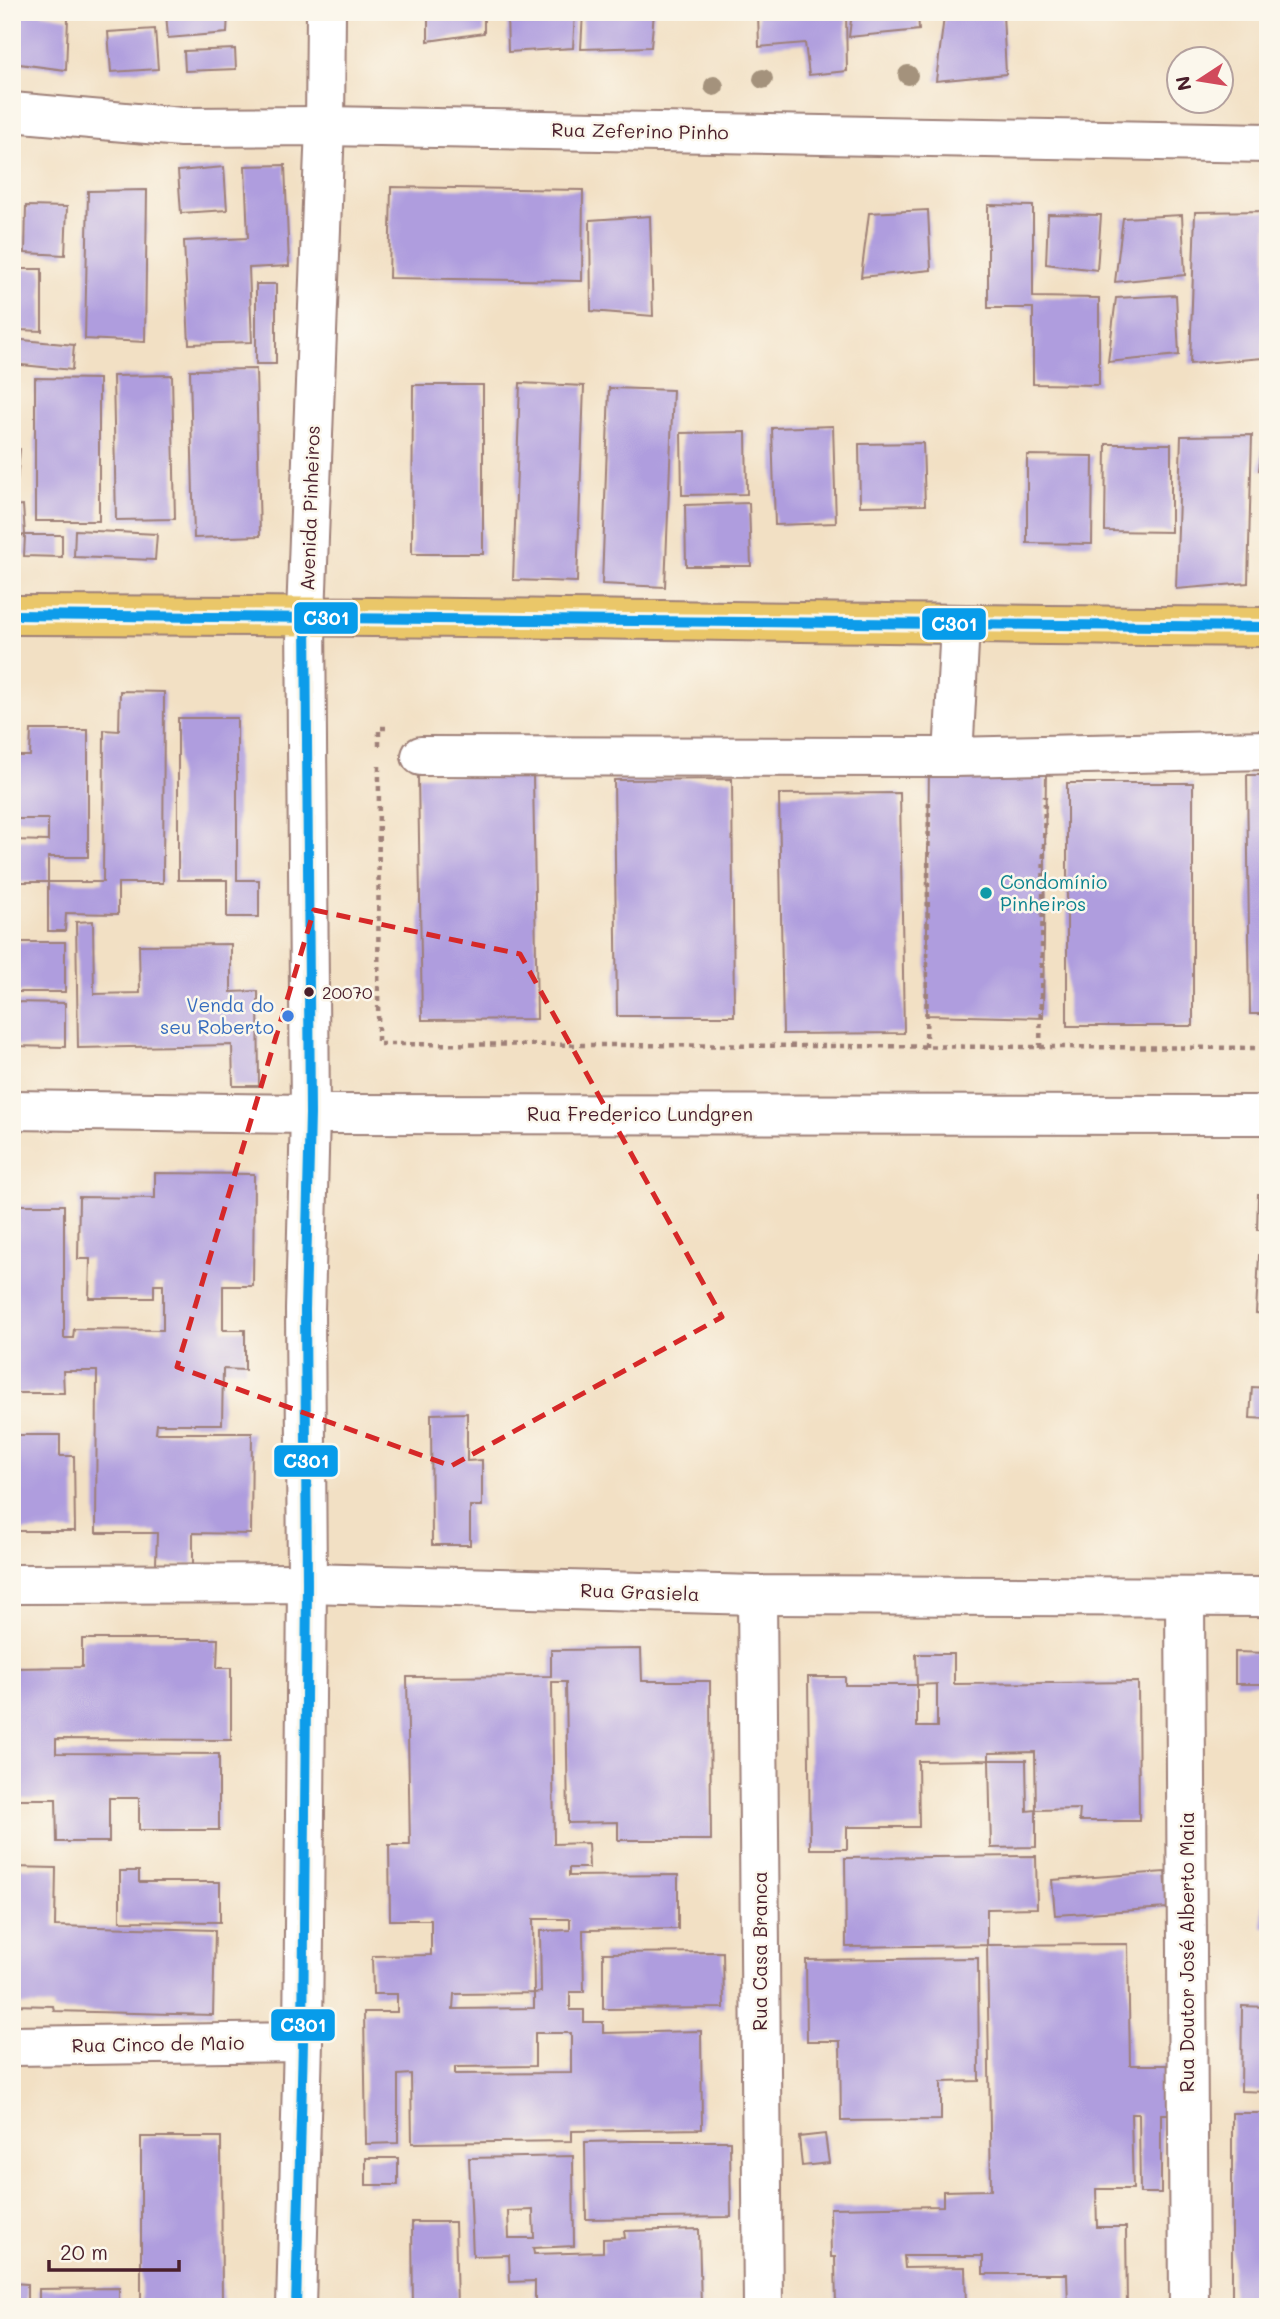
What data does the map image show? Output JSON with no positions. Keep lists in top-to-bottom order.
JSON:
{
  "streets": {
    "street": [
      "Rua Zeferino Pinho",
      "Avenida Pinheiros",
      "Rua Frederico Lundgren",
      "Rua Grasiela",
      "Rua Casa Branca",
      "Rua Doutor José Alberto Maia",
      "Rua Cinco de Maio"
    ]
  },
  "crossings": [
    ["Rua Zeferino Pinho", "Avenida Pinheiros"],
    ["Avenida Pinheiros", "Rua Frederico Lundgren"],
    ["Avenida Pinheiros", "Rua Grasiela"],
    ["Avenida Pinheiros", "Rua Cinco de Maio"],
    ["Rua Grasiela", "Rua Casa Branca"],
    ["Rua Grasiela", "Rua Doutor José Alberto Maia"]
  ],
  "places": ["Condomínio Pinheiros", "20070", "Venda do seu Roberto"],
  "lines": ["transit line C301"],
  "scale_bar": "20 m",
  "north": "left"
}
